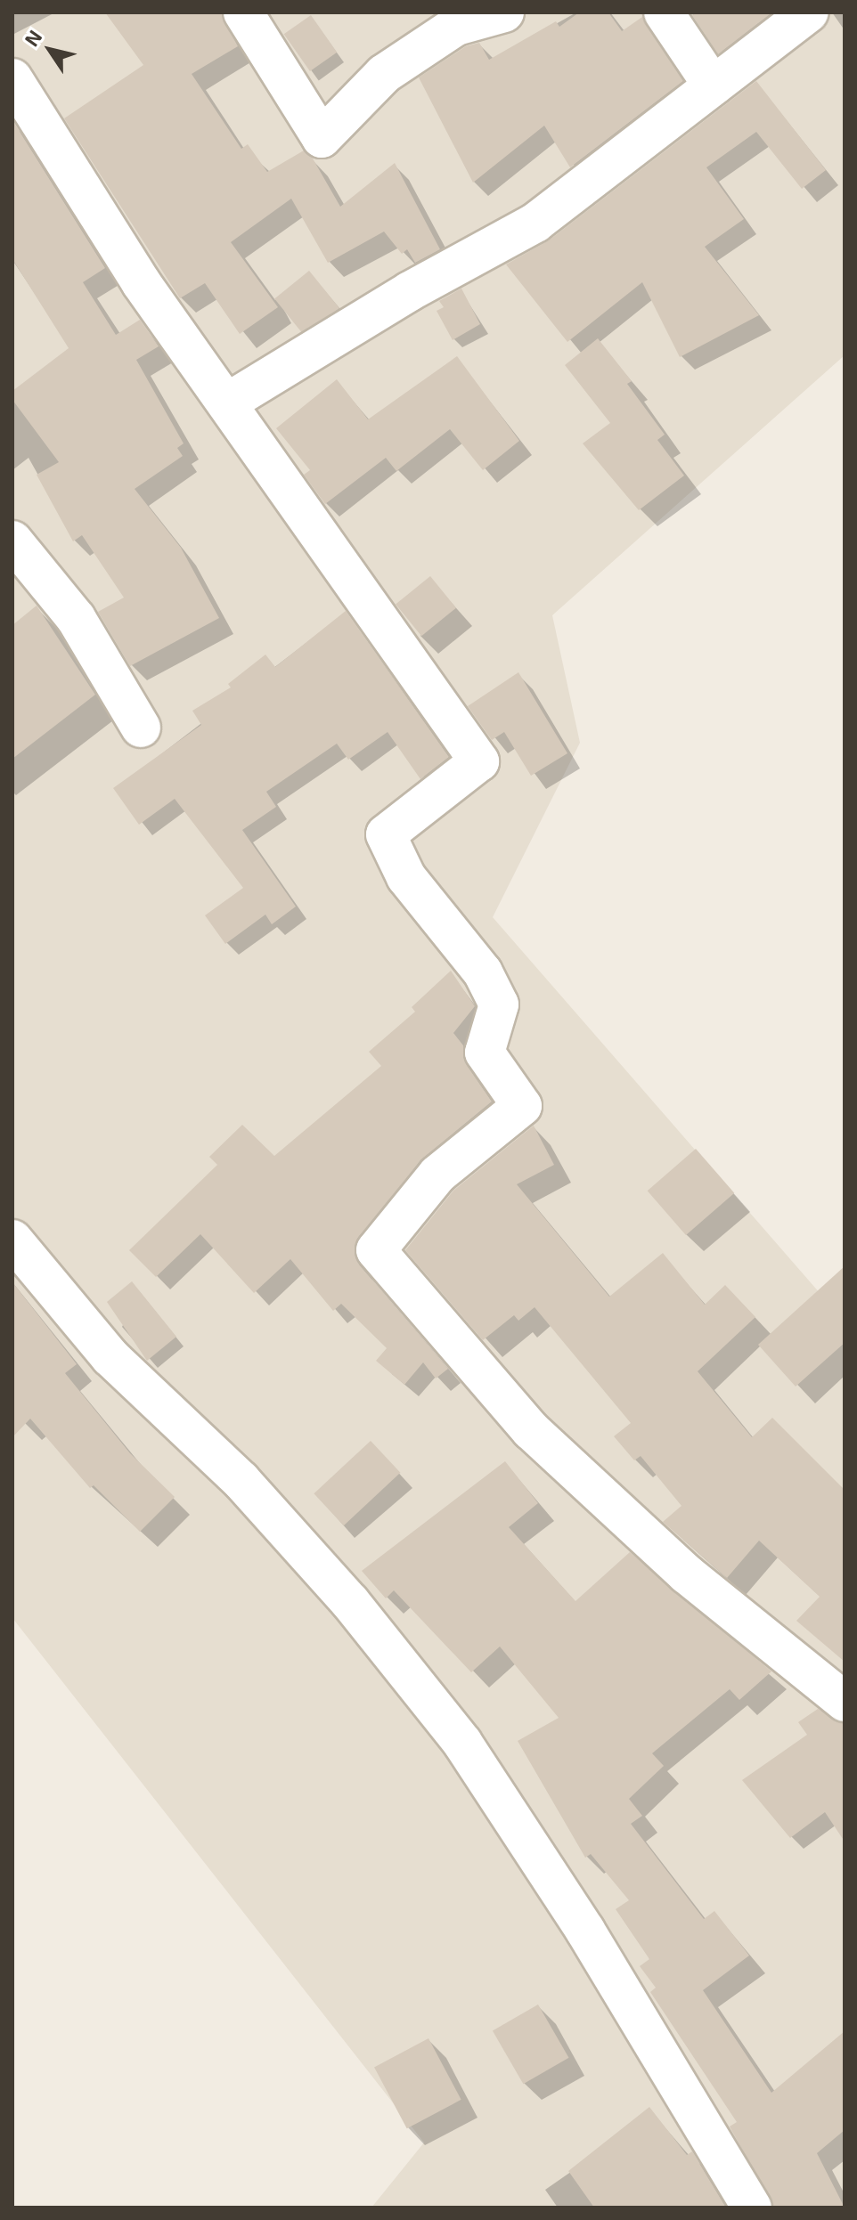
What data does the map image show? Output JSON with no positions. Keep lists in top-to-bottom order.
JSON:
{
  "north": "top left"
}
